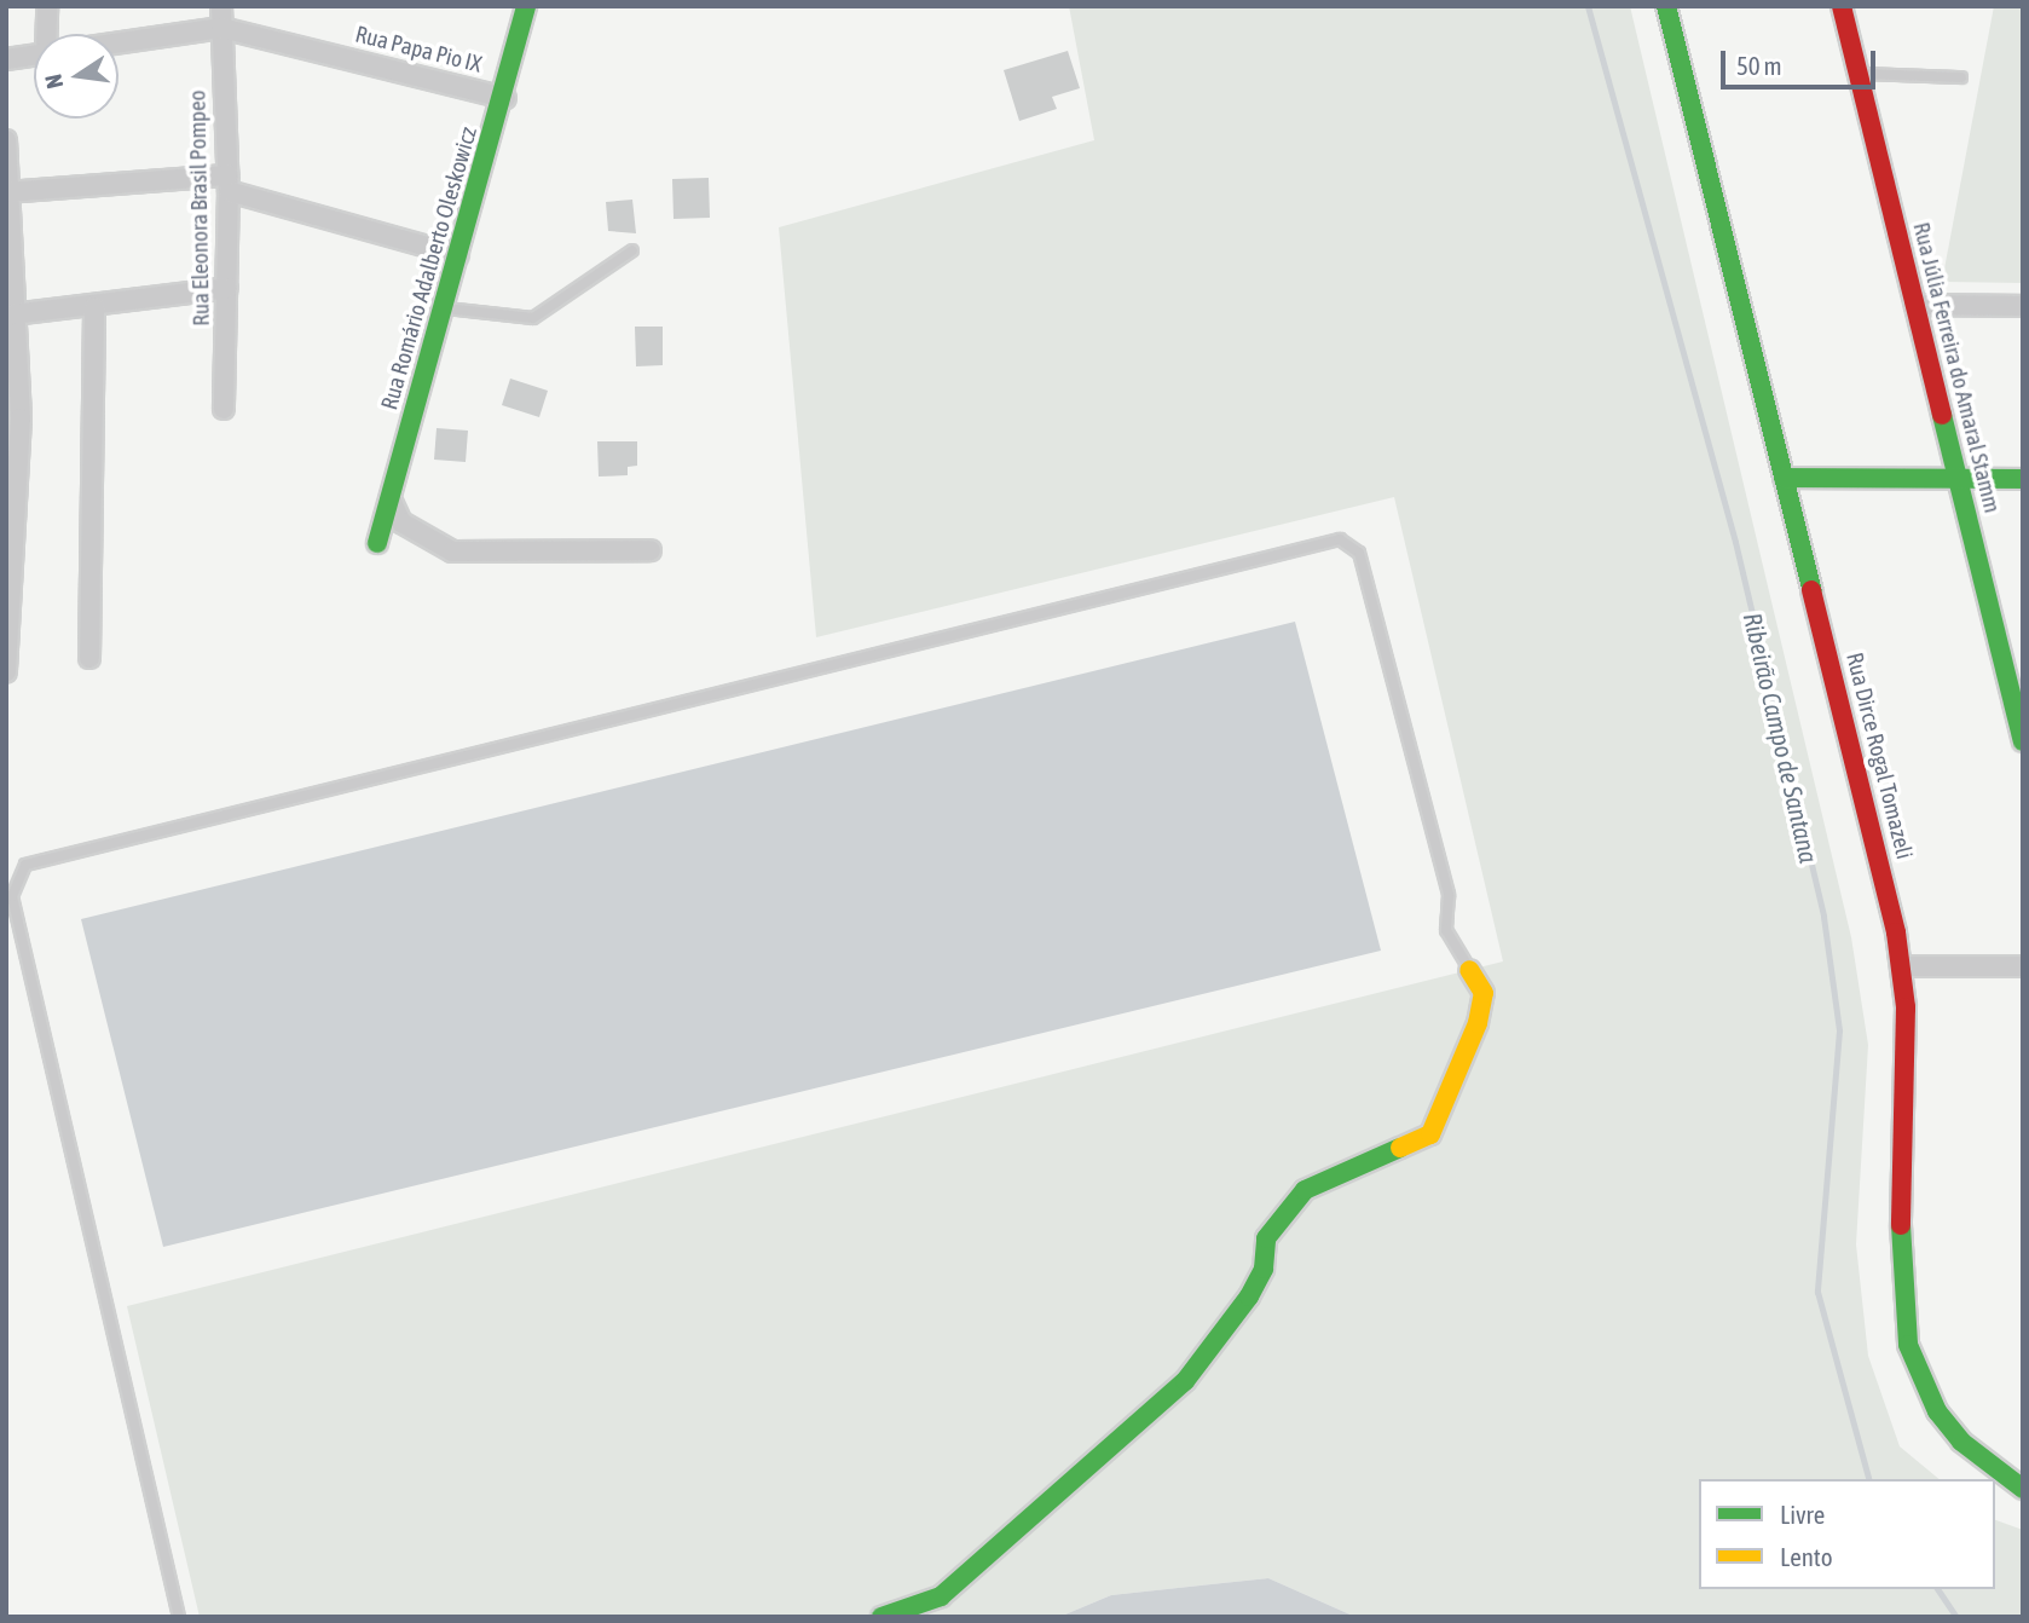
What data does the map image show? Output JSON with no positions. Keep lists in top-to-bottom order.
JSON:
{
  "streets": {
    "street": [
      "Rua Papa Pio IX",
      "Rua Eleonora Brasil Pompeo",
      "Rua Romário Adalberto Oleskowicz",
      "Rua Júlia Ferreira do Amaral Stamm",
      "Rua Dirce Rogal Tomazeli"
    ]
  },
  "crossings": [
    ["Rua Papa Pio IX", "Rua Eleonora Brasil Pompeo"],
    ["Rua Papa Pio IX", "Rua Romário Adalberto Oleskowicz"]
  ],
  "water": ["Ribeirão Campo de Santana"],
  "legend": ["Livre", "Lento"],
  "scale_bar": "50 m",
  "north": "left"
}
